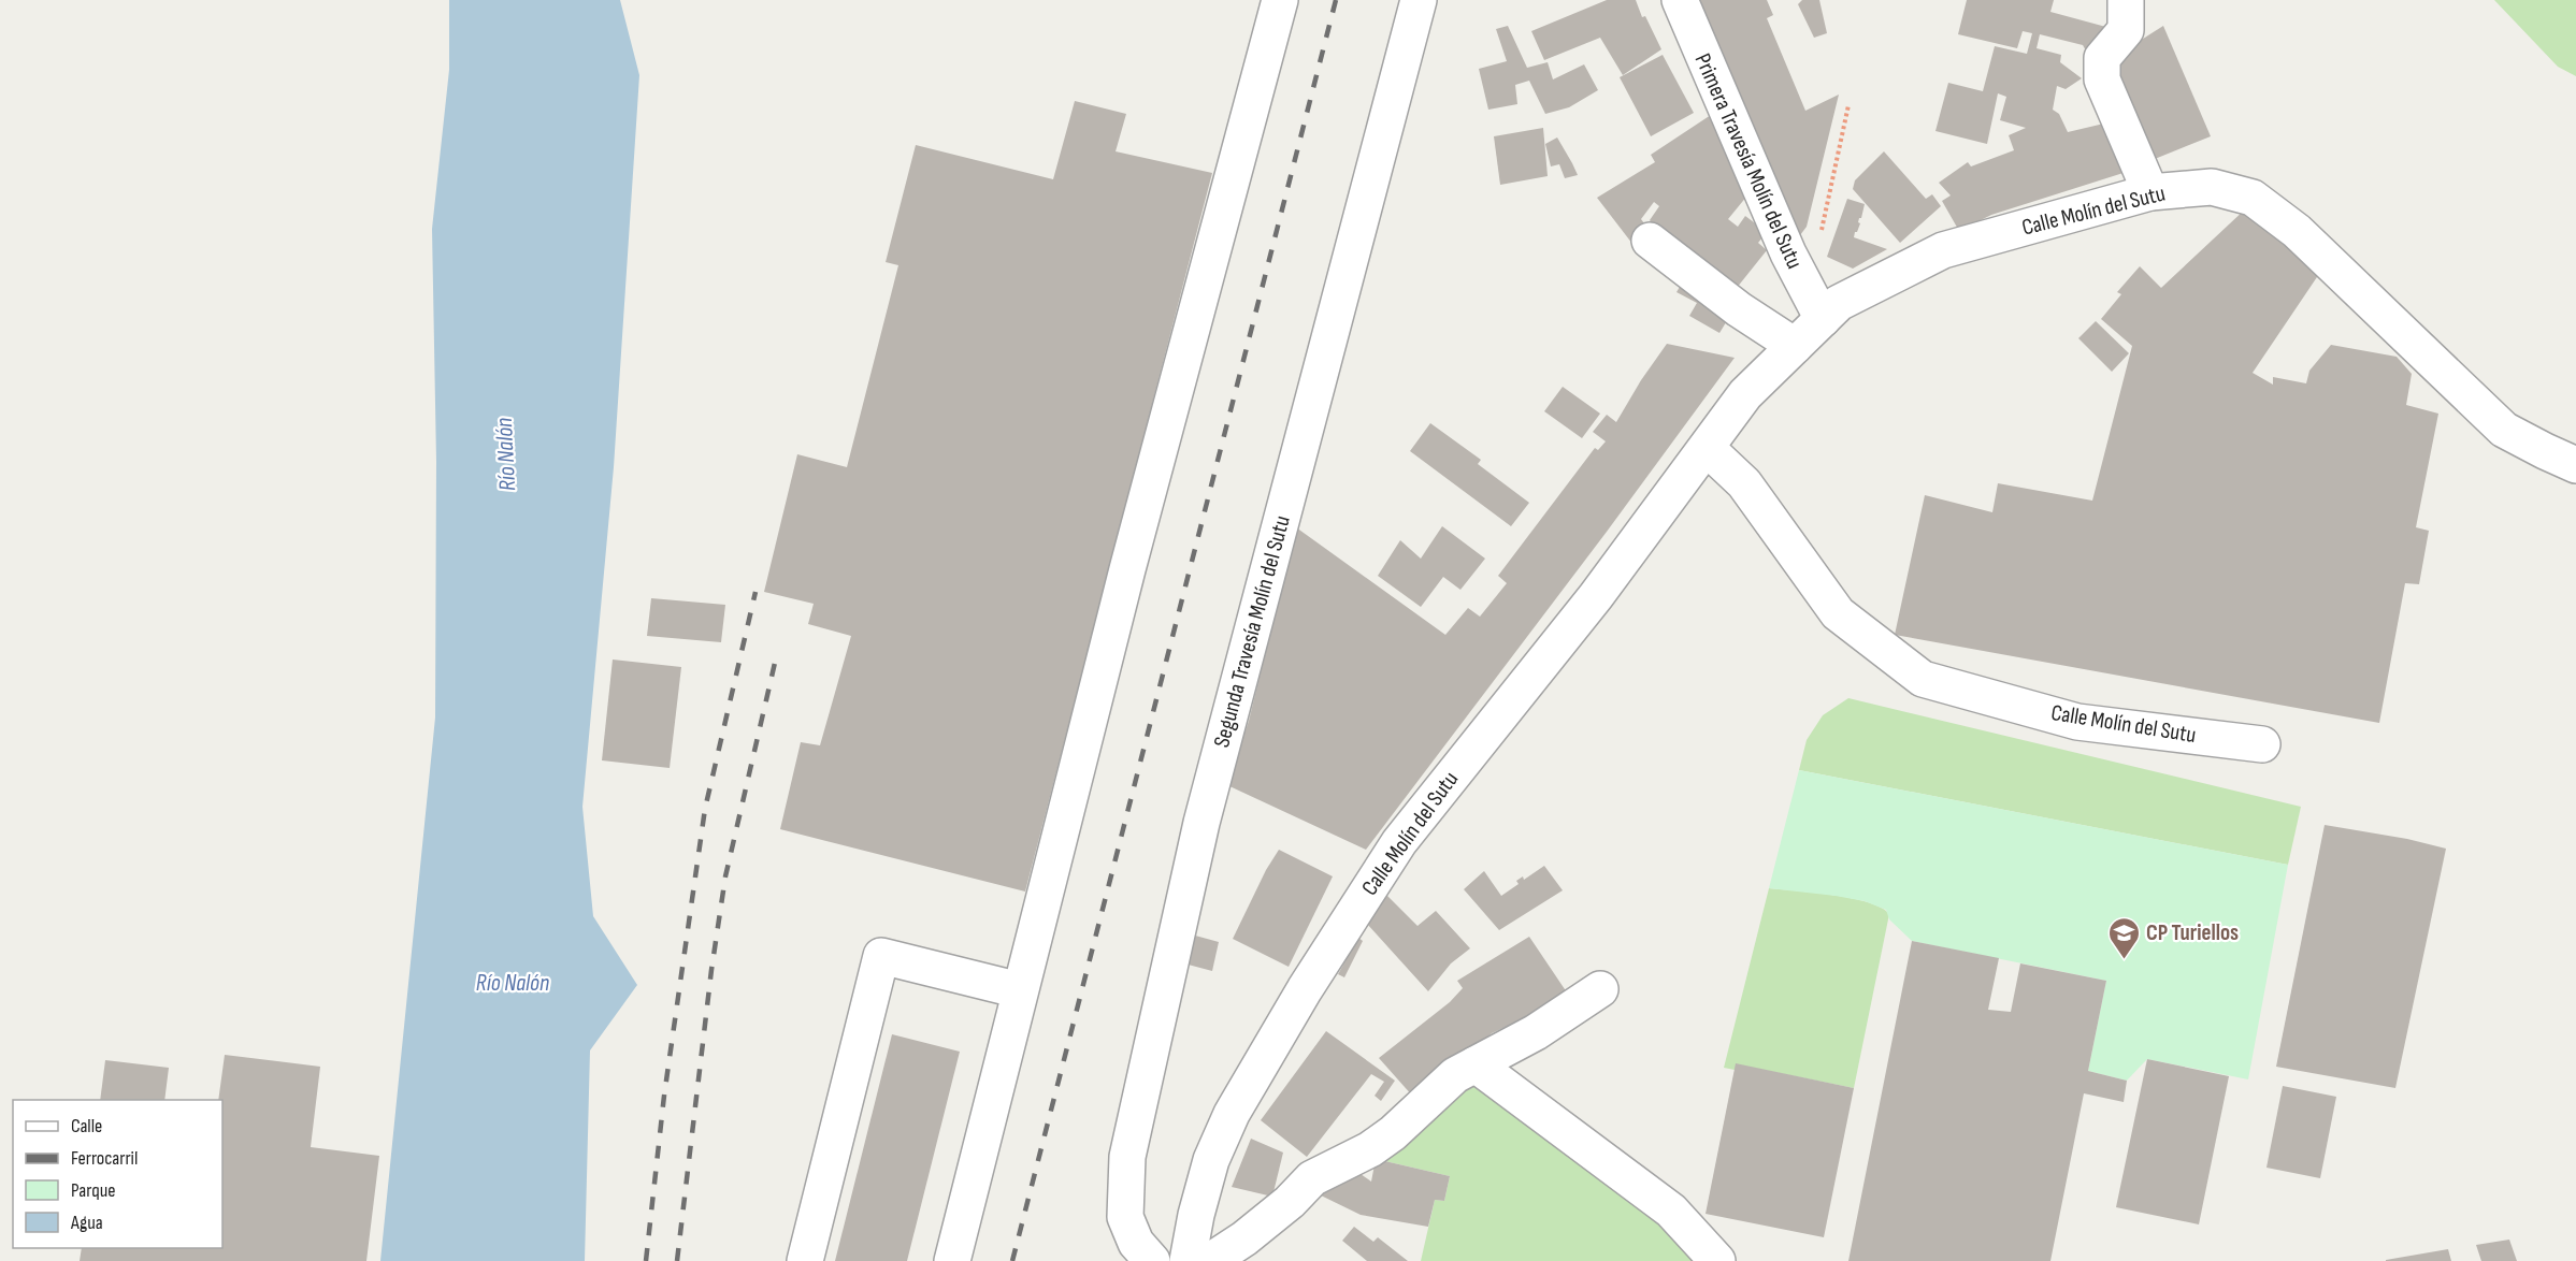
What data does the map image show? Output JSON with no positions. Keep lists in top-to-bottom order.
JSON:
{
  "streets": {
    "street": ["Primera Travesía Molín del Sutu", "Calle Molín del Sutu", "Segunda Travesía Molín del Sutu"]
  },
  "crossings": [
    ["Primera Travesía Molín del Sutu", "Calle Molín del Sutu"]
  ],
  "water": ["Río Nalón"],
  "places": {
    "school or university": ["CP Turiellos"]
  },
  "legend": [
    "Calle",
    "Ferrocarril",
    "Parque",
    "Agua"
  ]
}
